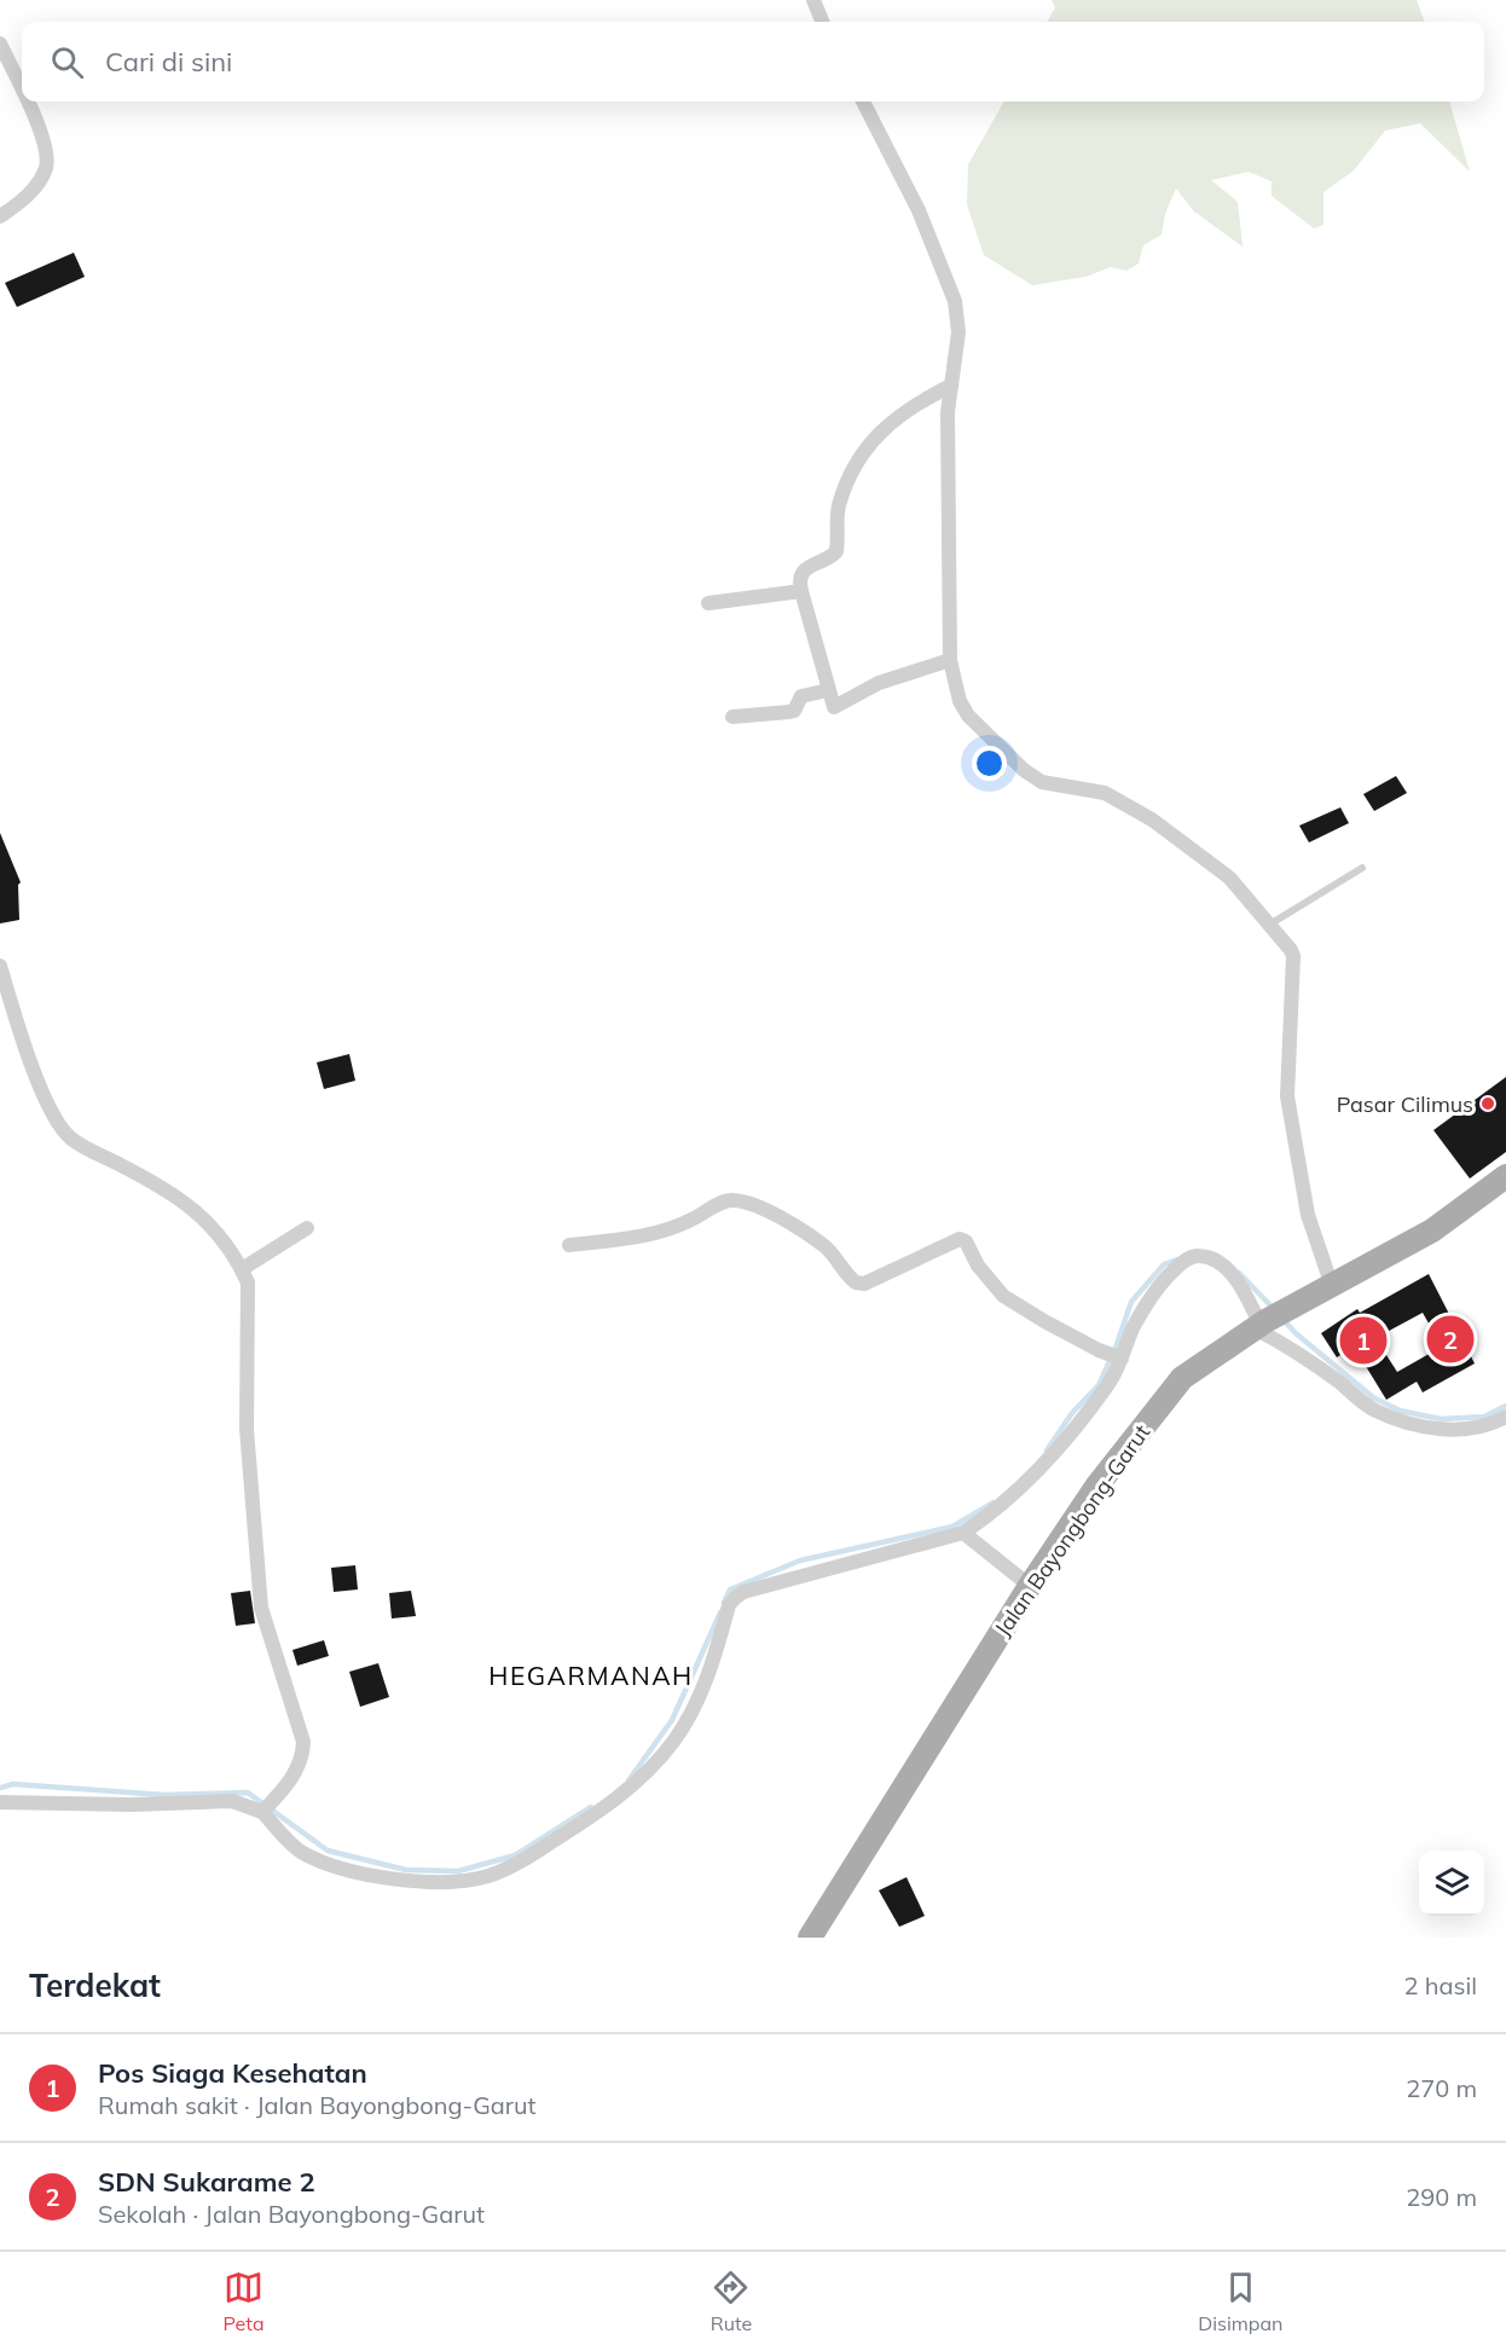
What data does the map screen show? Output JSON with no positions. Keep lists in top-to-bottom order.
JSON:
{
  "streets": {
    "main road": ["Jalan Bayongbong-Garut"]
  },
  "districts": ["HEGARMANAH"],
  "places": ["Pasar Cilimus"],
  "page": {
    "search": "Cari di sini",
    "pins": ["2", "1"],
    "heading": ["Terdekat", "2 hasil"],
    "list": [
      {
        "mark": "1",
        "name": "Pos Siaga Kesehatan",
        "note": "Rumah sakit · Jalan Bayongbong-Garut",
        "value": "270 m"
      },
      {
        "mark": "2",
        "name": "SDN Sukarame 2",
        "note": "Sekolah · Jalan Bayongbong-Garut",
        "value": "290 m"
      }
    ],
    "nav": ["Peta", "Rute", "Disimpan"]
  }
}
